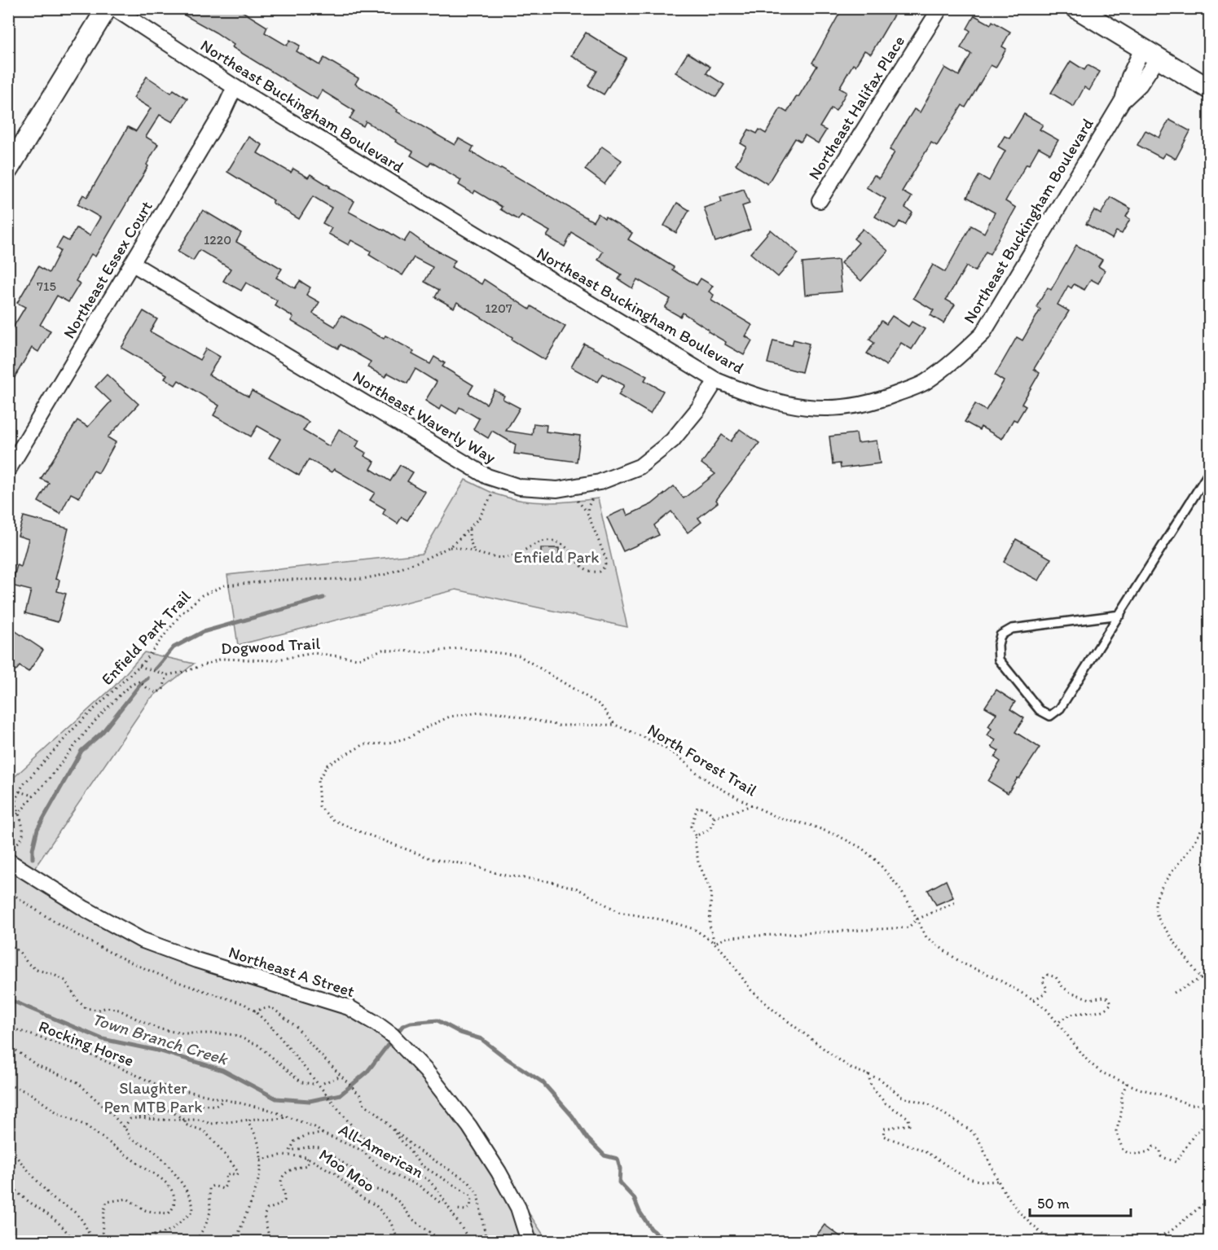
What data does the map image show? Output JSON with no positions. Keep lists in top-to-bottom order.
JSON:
{
  "streets": {
    "street": [
      "Northeast Buckingham Boulevard",
      "Northeast Halifax Place",
      "Northeast Essex Court",
      "Northeast Waverly Way",
      "Northeast A Street"
    ],
    "path": [
      "Enfield Park Trail",
      "Dogwood Trail",
      "North Forest Trail",
      "Rocking Horse",
      "All-American",
      "Moo Moo"
    ]
  },
  "crossings": [
    ["Northeast Buckingham Boulevard", "Northeast Essex Court"],
    ["Northeast Buckingham Boulevard", "Northeast Waverly Way"],
    ["Northeast Essex Court", "Northeast Waverly Way"],
    ["Northeast Waverly Way", "Enfield Park Trail"],
    ["Dogwood Trail", "North Forest Trail"],
    ["Rocking Horse", "All-American"]
  ],
  "water": ["Town Branch Creek"],
  "parks": ["Enfield Park", "Slaughter Pen MTB Park"],
  "house_numbers": ["1220", "715", "1207"],
  "scale_bar": "50 m"
}
